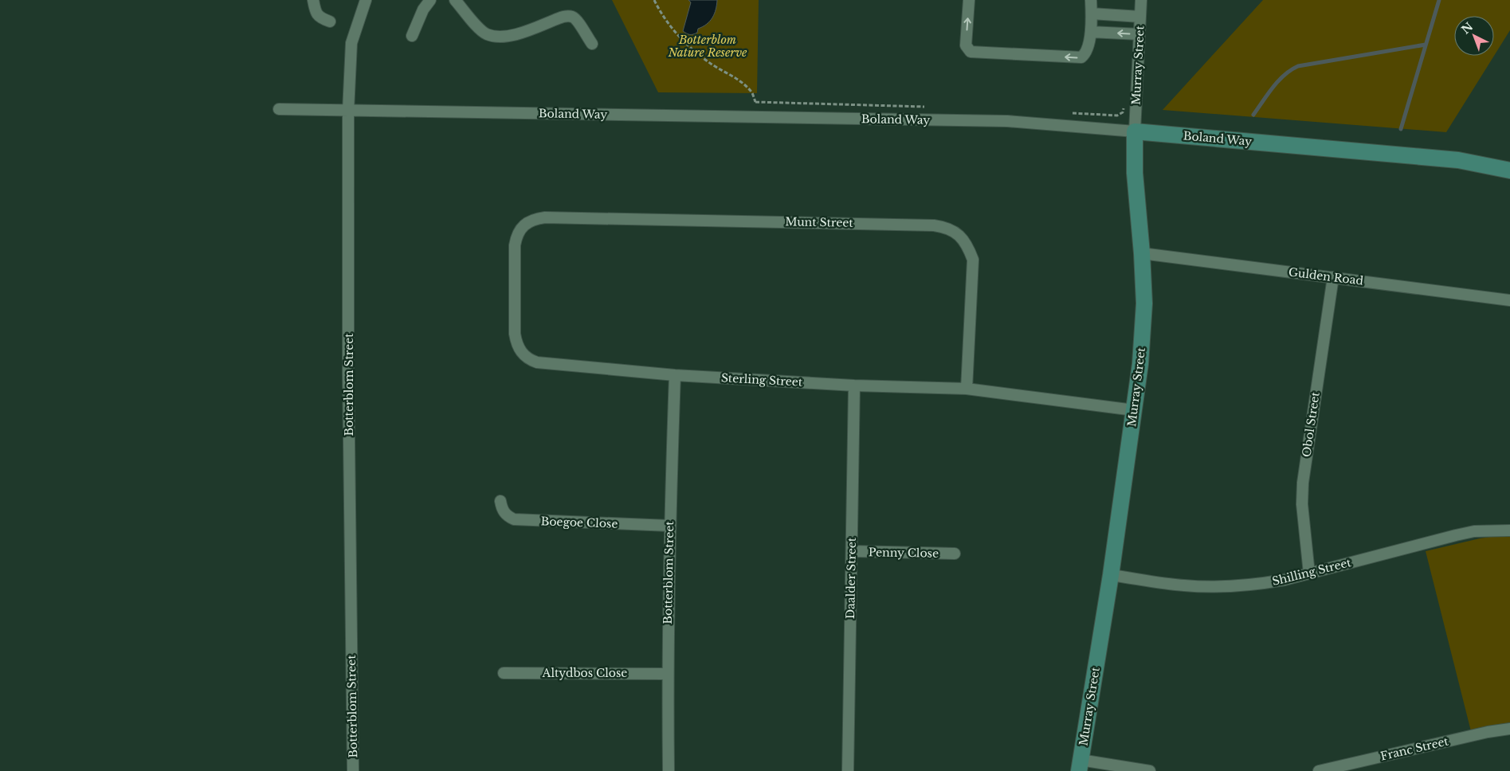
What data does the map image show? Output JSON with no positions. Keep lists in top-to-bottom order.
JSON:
{
  "streets": {
    "street": [
      "Murray Street",
      "Boland Way",
      "Munt Street",
      "Gulden Road",
      "Sterling Street",
      "Botterblom Street",
      "Obol Street",
      "Boegoe Close",
      "Penny Close",
      "Shilling Street",
      "Daalder Street",
      "Altydbos Close",
      "Franc Street"
    ]
  },
  "crossings": [
    ["Murray Street", "Boland Way"],
    ["Murray Street", "Gulden Road"],
    ["Murray Street", "Sterling Street"],
    ["Murray Street", "Shilling Street"],
    ["Boland Way", "Botterblom Street"],
    ["Munt Street", "Sterling Street"],
    ["Gulden Road", "Obol Street"],
    ["Sterling Street", "Botterblom Street"],
    ["Sterling Street", "Daalder Street"],
    ["Botterblom Street", "Boegoe Close"],
    ["Botterblom Street", "Altydbos Close"],
    ["Obol Street", "Shilling Street"],
    ["Penny Close", "Daalder Street"]
  ],
  "parks": ["Botterblom Nature Reserve"],
  "north": "top left"
}
